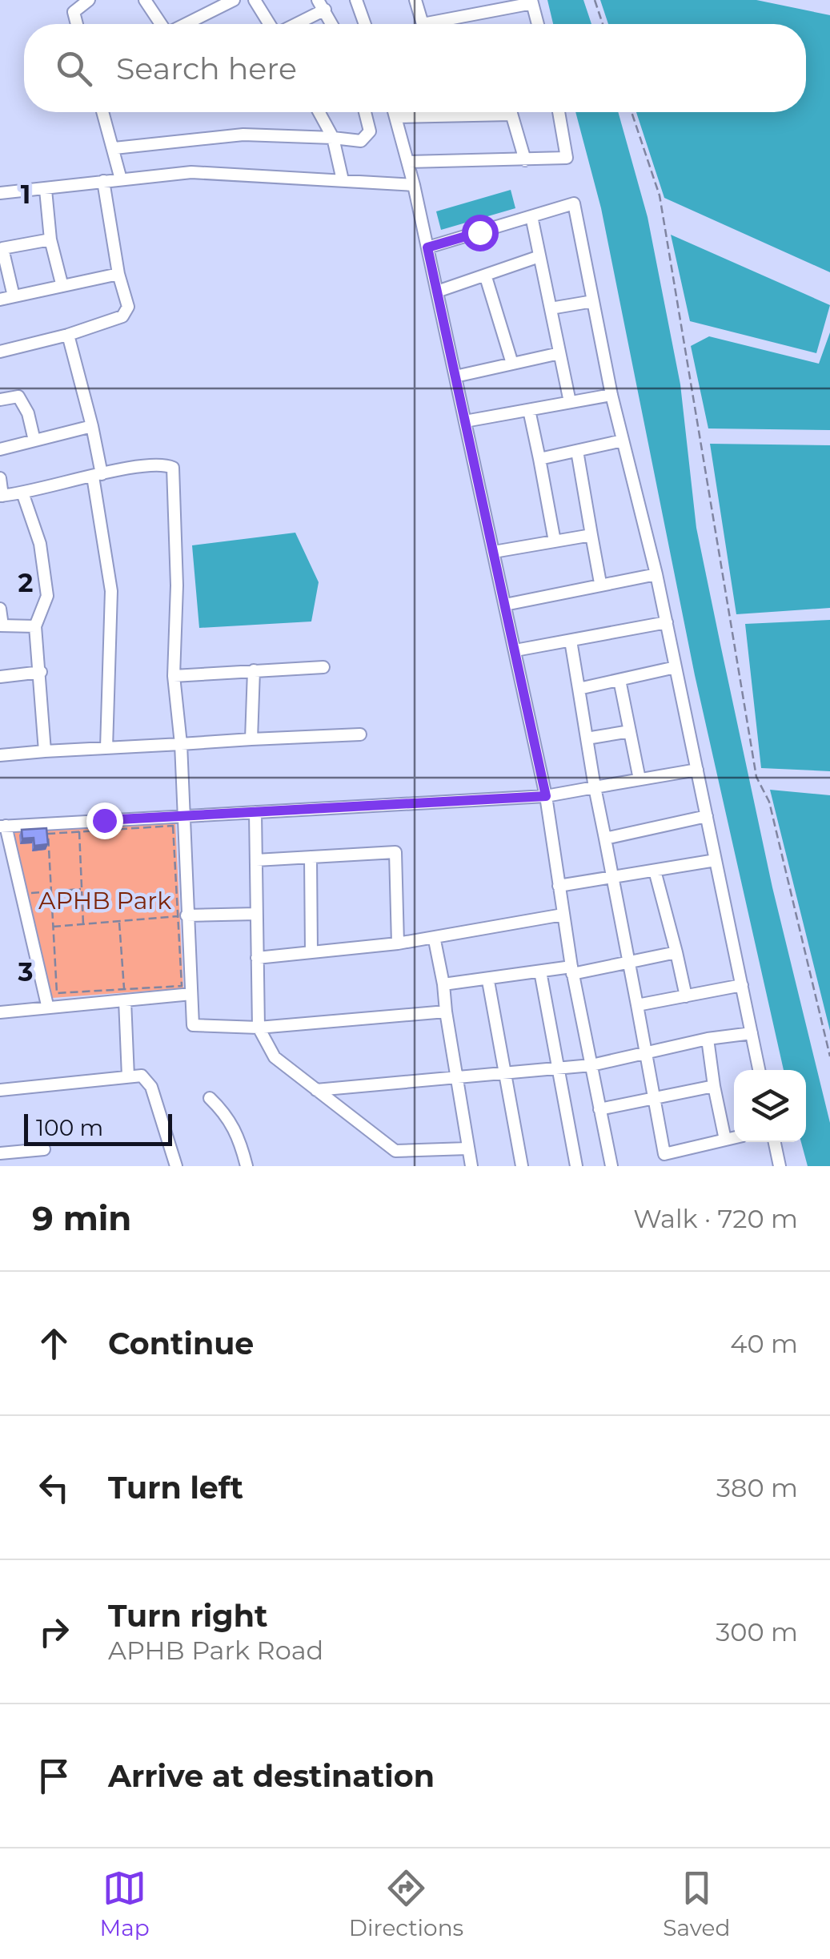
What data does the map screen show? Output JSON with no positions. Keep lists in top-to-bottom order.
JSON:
{
  "parks": ["APHB Park"],
  "scale_bar": "100 m",
  "page": {
    "search": "Search here",
    "scale": "100 m",
    "heading": ["9 min", "Walk · 720 m"],
    "list": [
      ["Continue", "40 m"],
      ["Turn left", "380 m"],
      ["Turn right", "APHB Park Road", "300 m"],
      "Arrive at destination"
    ],
    "nav": ["Map", "Directions", "Saved"]
  },
  "grid": {
    "rows": ["1", "2", "3"]
  }
}
